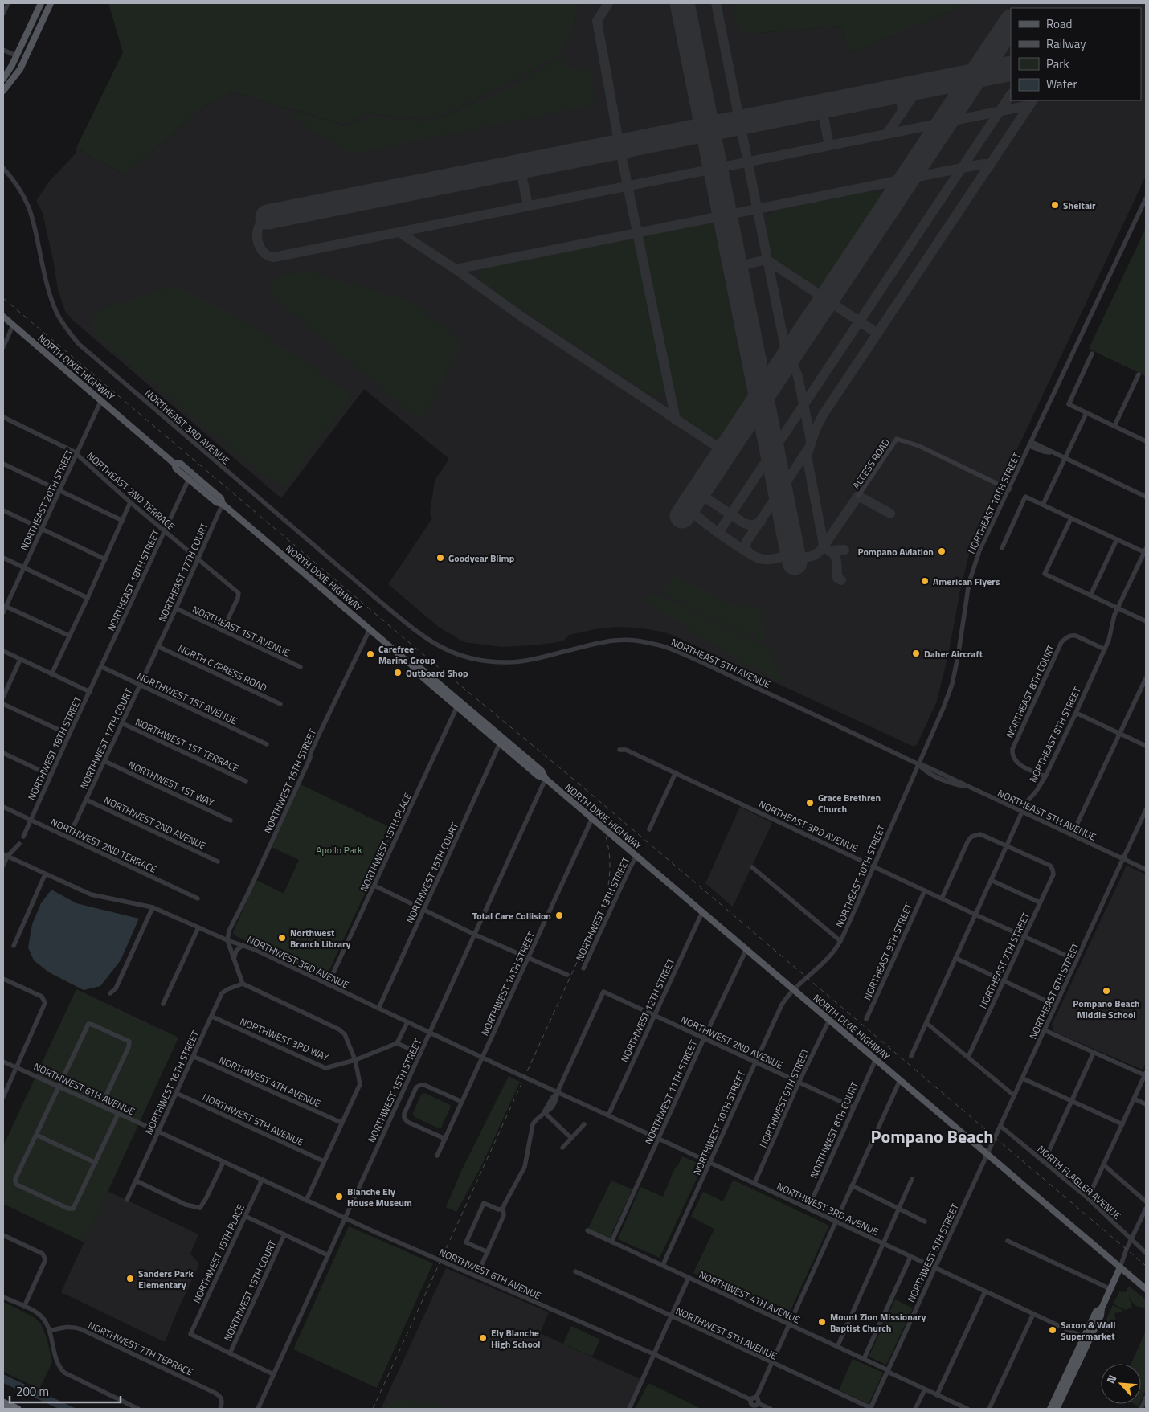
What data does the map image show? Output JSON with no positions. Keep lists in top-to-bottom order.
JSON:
{
  "streets": {
    "main road": ["NORTH DIXIE HIGHWAY"],
    "street": [
      "NORTHEAST 3RD AVENUE",
      "ACCESS ROAD",
      "NORTHEAST 2ND TERRACE",
      "NORTHEAST 20TH STREET",
      "NORTHEAST 10TH STREET",
      "NORTHEAST 17TH COURT",
      "NORTHEAST 18TH STREET",
      "NORTHEAST 1ST AVENUE",
      "NORTHEAST 5TH AVENUE",
      "NORTH CYPRESS ROAD",
      "NORTHEAST 8TH COURT",
      "NORTHWEST 1ST AVENUE",
      "NORTHEAST 8TH STREET",
      "NORTHWEST 17TH COURT",
      "NORTHWEST 1ST TERRACE",
      "NORTHWEST 18TH STREET",
      "NORTHWEST 16TH STREET",
      "NORTHWEST 1ST WAY",
      "NORTHWEST 2ND AVENUE",
      "NORTHWEST 15TH PLACE",
      "NORTHWEST 2ND TERRACE",
      "NORTHWEST 15TH COURT",
      "NORTHWEST 13TH STREET",
      "NORTHEAST 9TH STREET",
      "NORTHEAST 7TH STREET",
      "NORTHWEST 3RD AVENUE",
      "NORTHWEST 14TH STREET",
      "NORTHEAST 6TH STREET",
      "NORTHWEST 12TH STREET",
      "NORTHWEST 3RD WAY",
      "NORTHWEST 4TH AVENUE",
      "NORTHWEST 6TH AVENUE",
      "NORTHWEST 15TH STREET",
      "NORTHWEST 11TH STREET",
      "NORTHWEST 9TH STREET",
      "NORTHWEST 5TH AVENUE",
      "NORTHWEST 10TH STREET",
      "NORTHWEST 8TH COURT",
      "NORTH FLAGLER AVENUE",
      "NORTHWEST 6TH STREET",
      "NORTHWEST 7TH TERRACE"
    ]
  },
  "crossings": [
    ["NORTH DIXIE HIGHWAY", "NORTHEAST 20TH STREET"],
    ["NORTH DIXIE HIGHWAY", "NORTHEAST 10TH STREET"],
    ["NORTH DIXIE HIGHWAY", "NORTHEAST 17TH COURT"],
    ["NORTH DIXIE HIGHWAY", "NORTHEAST 18TH STREET"],
    ["NORTH DIXIE HIGHWAY", "NORTHWEST 16TH STREET"],
    ["NORTH DIXIE HIGHWAY", "NORTHWEST 15TH PLACE"],
    ["NORTH DIXIE HIGHWAY", "NORTHWEST 15TH COURT"],
    ["NORTH DIXIE HIGHWAY", "NORTHWEST 13TH STREET"],
    ["NORTH DIXIE HIGHWAY", "NORTHWEST 14TH STREET"],
    ["NORTH DIXIE HIGHWAY", "NORTHWEST 12TH STREET"],
    ["NORTH DIXIE HIGHWAY", "NORTHWEST 15TH STREET"],
    ["NORTH DIXIE HIGHWAY", "NORTHWEST 11TH STREET"],
    ["NORTH DIXIE HIGHWAY", "NORTHWEST 9TH STREET"],
    ["NORTH DIXIE HIGHWAY", "NORTHWEST 10TH STREET"],
    ["NORTH DIXIE HIGHWAY", "NORTHWEST 8TH COURT"],
    ["NORTH DIXIE HIGHWAY", "NORTHWEST 6TH STREET"],
    ["NORTHEAST 3RD AVENUE", "NORTHEAST 10TH STREET"],
    ["NORTHEAST 3RD AVENUE", "NORTHEAST 5TH AVENUE"],
    ["NORTHEAST 3RD AVENUE", "NORTHEAST 8TH STREET"],
    ["NORTHEAST 3RD AVENUE", "NORTHEAST 9TH STREET"],
    ["NORTHEAST 3RD AVENUE", "NORTHEAST 7TH STREET"],
    ["NORTHEAST 3RD AVENUE", "NORTHEAST 6TH STREET"],
    ["ACCESS ROAD", "NORTHEAST 10TH STREET"],
    ["NORTHEAST 2ND TERRACE", "NORTHEAST 20TH STREET"],
    ["NORTHEAST 2ND TERRACE", "NORTHEAST 17TH COURT"],
    ["NORTHEAST 2ND TERRACE", "NORTHEAST 18TH STREET"],
    ["NORTHEAST 2ND TERRACE", "NORTHEAST 1ST AVENUE"],
    ["NORTHEAST 10TH STREET", "NORTHEAST 5TH AVENUE"],
    ["NORTHEAST 10TH STREET", "NORTHWEST 10TH STREET"],
    ["NORTHEAST 17TH COURT", "NORTHEAST 1ST AVENUE"],
    ["NORTHEAST 17TH COURT", "NORTH CYPRESS ROAD"],
    ["NORTHEAST 17TH COURT", "NORTHWEST 17TH COURT"],
    ["NORTHEAST 18TH STREET", "NORTHWEST 1ST AVENUE"],
    ["NORTHEAST 18TH STREET", "NORTHWEST 18TH STREET"],
    ["NORTHEAST 5TH AVENUE", "NORTHEAST 8TH STREET"],
    ["NORTHEAST 5TH AVENUE", "NORTHEAST 6TH STREET"],
    ["NORTH CYPRESS ROAD", "NORTHWEST 17TH COURT"],
    ["NORTHEAST 8TH COURT", "NORTHEAST 8TH STREET"],
    ["NORTHWEST 1ST AVENUE", "NORTHWEST 17TH COURT"],
    ["NORTHWEST 1ST AVENUE", "NORTHWEST 18TH STREET"],
    ["NORTHEAST 8TH STREET", "NORTHEAST 7TH STREET"],
    ["NORTHWEST 17TH COURT", "NORTHWEST 1ST TERRACE"],
    ["NORTHWEST 17TH COURT", "NORTHWEST 1ST WAY"],
    ["NORTHWEST 17TH COURT", "NORTHWEST 2ND AVENUE"],
    ["NORTHWEST 17TH COURT", "NORTHWEST 2ND TERRACE"],
    ["NORTHWEST 18TH STREET", "NORTHWEST 2ND TERRACE"],
    ["NORTHWEST 16TH STREET", "NORTHWEST 3RD AVENUE"],
    ["NORTHWEST 16TH STREET", "NORTHWEST 3RD WAY"],
    ["NORTHWEST 16TH STREET", "NORTHWEST 4TH AVENUE"],
    ["NORTHWEST 16TH STREET", "NORTHWEST 6TH AVENUE"],
    ["NORTHWEST 16TH STREET", "NORTHWEST 5TH AVENUE"],
    ["NORTHWEST 2ND AVENUE", "NORTHWEST 3RD AVENUE"],
    ["NORTHWEST 2ND AVENUE", "NORTHWEST 12TH STREET"],
    ["NORTHWEST 2ND AVENUE", "NORTHWEST 11TH STREET"],
    ["NORTHWEST 2ND AVENUE", "NORTHWEST 9TH STREET"],
    ["NORTHWEST 2ND AVENUE", "NORTHWEST 10TH STREET"],
    ["NORTHWEST 2ND AVENUE", "NORTHWEST 8TH COURT"],
    ["NORTHWEST 15TH PLACE", "NORTHWEST 15TH COURT"],
    ["NORTHWEST 15TH PLACE", "NORTHWEST 3RD AVENUE"],
    ["NORTHWEST 15TH PLACE", "NORTHWEST 6TH AVENUE"],
    ["NORTHWEST 15TH COURT", "NORTHWEST 3RD AVENUE"],
    ["NORTHWEST 3RD AVENUE", "NORTHWEST 14TH STREET"],
    ["NORTHWEST 3RD AVENUE", "NORTHWEST 12TH STREET"],
    ["NORTHWEST 3RD AVENUE", "NORTHWEST 15TH STREET"],
    ["NORTHWEST 3RD AVENUE", "NORTHWEST 11TH STREET"],
    ["NORTHWEST 3RD AVENUE", "NORTHWEST 9TH STREET"],
    ["NORTHWEST 3RD AVENUE", "NORTHWEST 10TH STREET"],
    ["NORTHWEST 3RD AVENUE", "NORTHWEST 8TH COURT"],
    ["NORTHWEST 3RD AVENUE", "NORTHWEST 6TH STREET"],
    ["NORTHEAST 6TH STREET", "NORTH FLAGLER AVENUE"],
    ["NORTHEAST 6TH STREET", "NORTHWEST 6TH STREET"],
    ["NORTHWEST 4TH AVENUE", "NORTHWEST 11TH STREET"],
    ["NORTHWEST 4TH AVENUE", "NORTHWEST 10TH STREET"],
    ["NORTHWEST 4TH AVENUE", "NORTHWEST 6TH STREET"],
    ["NORTHWEST 6TH AVENUE", "NORTHWEST 15TH STREET"],
    ["NORTHWEST 5TH AVENUE", "NORTHWEST 6TH STREET"],
    ["NORTH FLAGLER AVENUE", "NORTHWEST 6TH STREET"]
  ],
  "districts": ["Pompano Beach"],
  "parks": ["Apollo Park"],
  "places": [
    "Sheltair",
    "Pompano Aviation",
    "Goodyear Blimp",
    "American Flyers",
    "Daher Aircraft",
    "Carefree Marine Group",
    "Outboard Shop",
    "Grace Brethren Church",
    "Total Care Collision",
    "Northwest Branch Library",
    "Pompano Beach Middle School",
    "Blanche Ely House Museum",
    "Sanders Park Elementary",
    "Mount Zion Missionary Baptist Church",
    "Saxon & Wall Supermarket",
    "Ely Blanche High School"
  ],
  "legend": [
    "Road",
    "Railway",
    "Park",
    "Water"
  ],
  "scale_bar": "200 m",
  "north": "top left"
}
